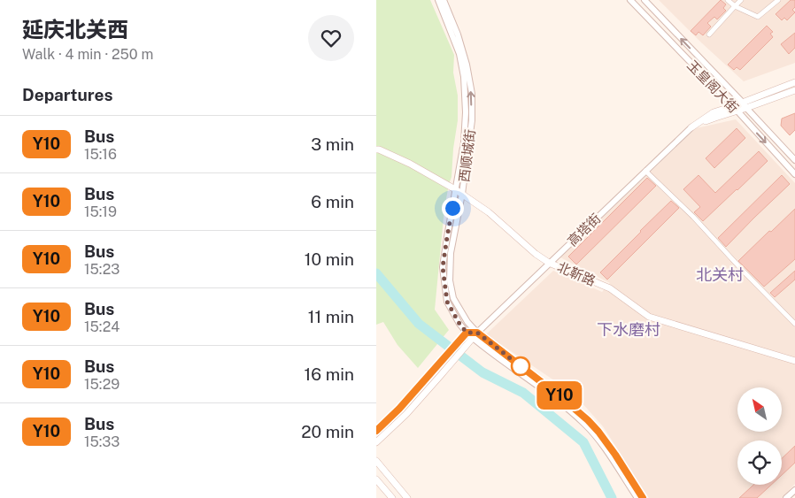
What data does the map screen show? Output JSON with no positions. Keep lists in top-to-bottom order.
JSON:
{
  "streets": {
    "main road": ["高塔街", "北靳路"],
    "street": ["玉皇阁大街", "西顺城街"]
  },
  "crossings": [
    ["玉皇阁大街", "高塔街"],
    ["西顺城街", "高塔街"],
    ["西顺城街", "北靳路"],
    ["高塔街", "北靳路"]
  ],
  "districts": ["北关村", "下水磨村"],
  "lines": ["bus line Y10"],
  "north": "top left",
  "page": {
    "heading": [
      ["延庆北关西", "Walk · 4 min · 250 m"],
      "Departures"
    ],
    "on_map": "Y10",
    "list": [
      {
        "mark": "Y10",
        "name": "Bus",
        "note": "15:16",
        "value": "3 min"
      },
      {
        "mark": "Y10",
        "name": "Bus",
        "note": "15:19",
        "value": "6 min"
      },
      {
        "mark": "Y10",
        "name": "Bus",
        "note": "15:23",
        "value": "10 min"
      },
      {
        "mark": "Y10",
        "name": "Bus",
        "note": "15:24",
        "value": "11 min"
      },
      {
        "mark": "Y10",
        "name": "Bus",
        "note": "15:29",
        "value": "16 min"
      },
      {
        "mark": "Y10",
        "name": "Bus",
        "note": "15:33",
        "value": "20 min"
      }
    ]
  }
}
